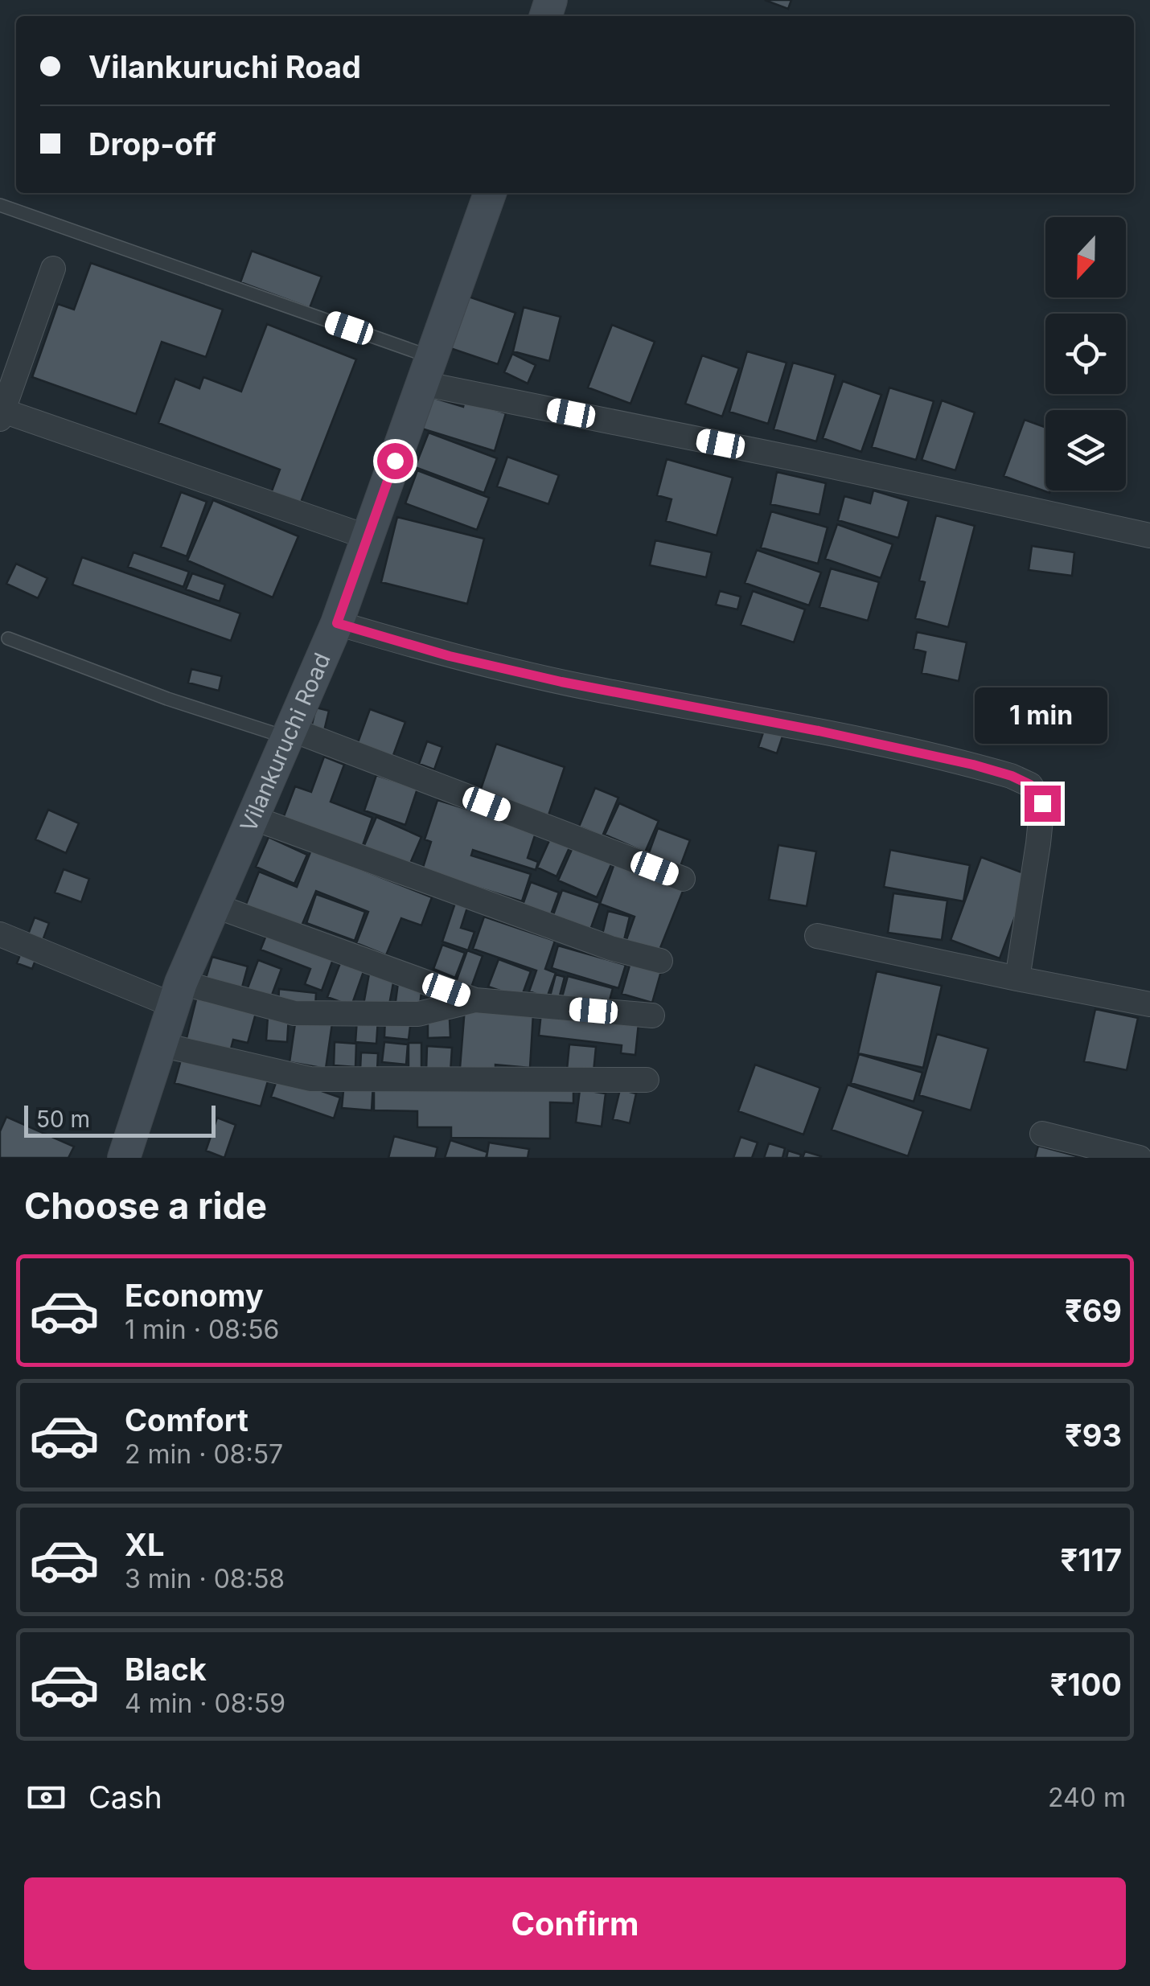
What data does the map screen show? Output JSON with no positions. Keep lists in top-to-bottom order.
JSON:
{
  "streets": {
    "main road": ["Vilankuruchi Road"]
  },
  "scale_bar": "50 m",
  "north": "bottom",
  "page": {
    "banner": ["Vilankuruchi Road", "Drop-off"],
    "bubble": "1 min",
    "scale": "50 m",
    "heading": "Choose a ride",
    "list": [
      {
        "name": "Economy",
        "note": "1 min · 08:56",
        "value": "₹69"
      },
      {
        "name": "Comfort",
        "note": "2 min · 08:57",
        "value": "₹93"
      },
      {
        "name": "XL",
        "note": "3 min · 08:58",
        "value": "₹117"
      },
      {
        "name": "Black",
        "note": "4 min · 08:59",
        "value": "₹100"
      }
    ],
    "pay": ["Cash", "240 m"],
    "buttons": "Confirm"
  }
}
